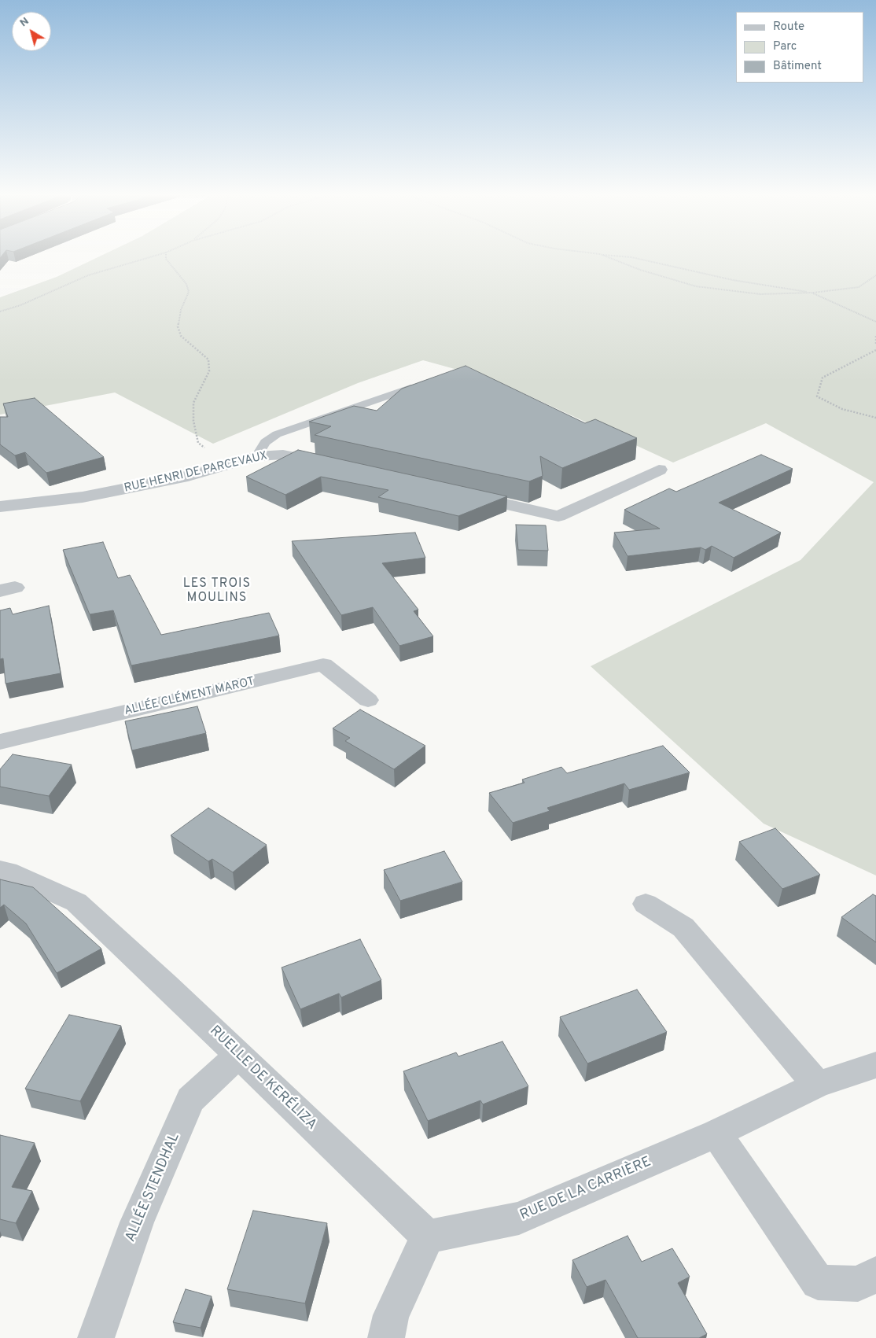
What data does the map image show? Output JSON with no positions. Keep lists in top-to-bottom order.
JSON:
{
  "streets": {
    "street": [
      "RUE HENRI DE PARCEVAUX",
      "ALLÉE CLÉMENT MAROT",
      "RUELLE DE KERÉLIZA",
      "ALLÉE STENDHAL",
      "RUE DE LA CARRIÈRE"
    ]
  },
  "crossings": [
    ["RUELLE DE KERÉLIZA", "ALLÉE STENDHAL"],
    ["RUELLE DE KERÉLIZA", "RUE DE LA CARRIÈRE"]
  ],
  "districts": ["LES TROIS MOULINS"],
  "legend": ["Route", "Parc", "Bâtiment"],
  "north": "top left"
}
